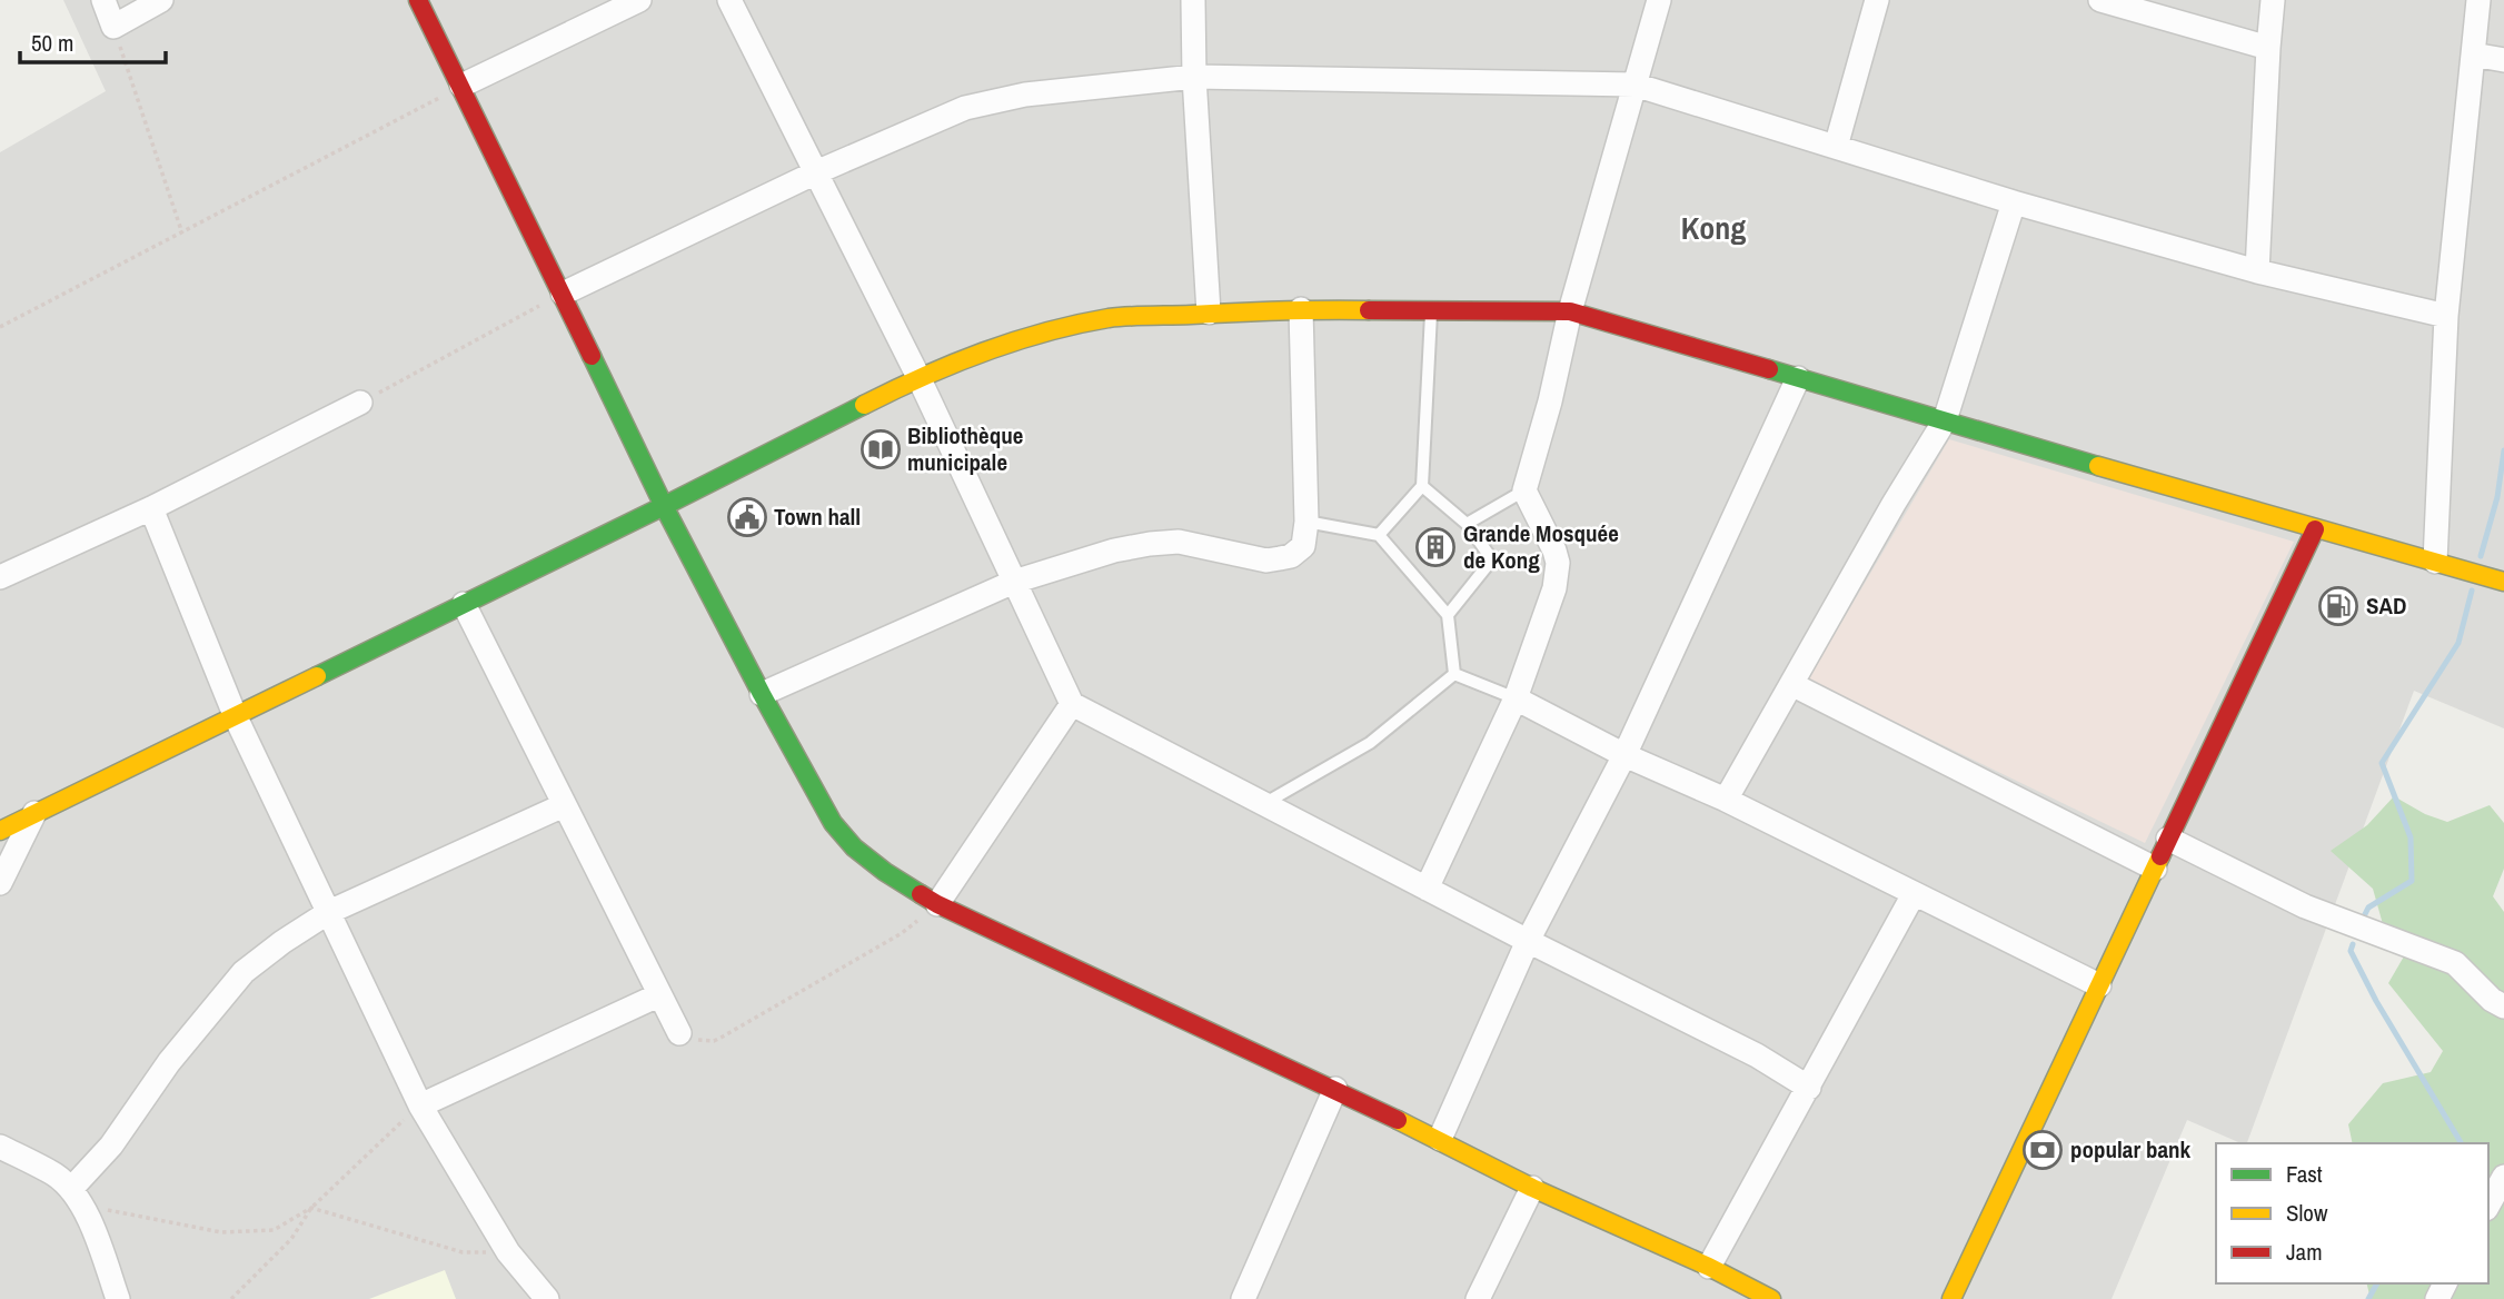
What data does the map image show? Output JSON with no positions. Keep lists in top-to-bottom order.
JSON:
{
  "districts": ["Kong"],
  "places": {
    "library": ["Bibliothèque municipale"],
    "public building": ["Town hall"],
    "building": ["Grande Mosquée de Kong"],
    "fuel station": ["SAD"],
    "bank": ["popular bank"]
  },
  "legend": ["Fast", "Slow", "Jam"],
  "scale_bar": "50 m"
}
